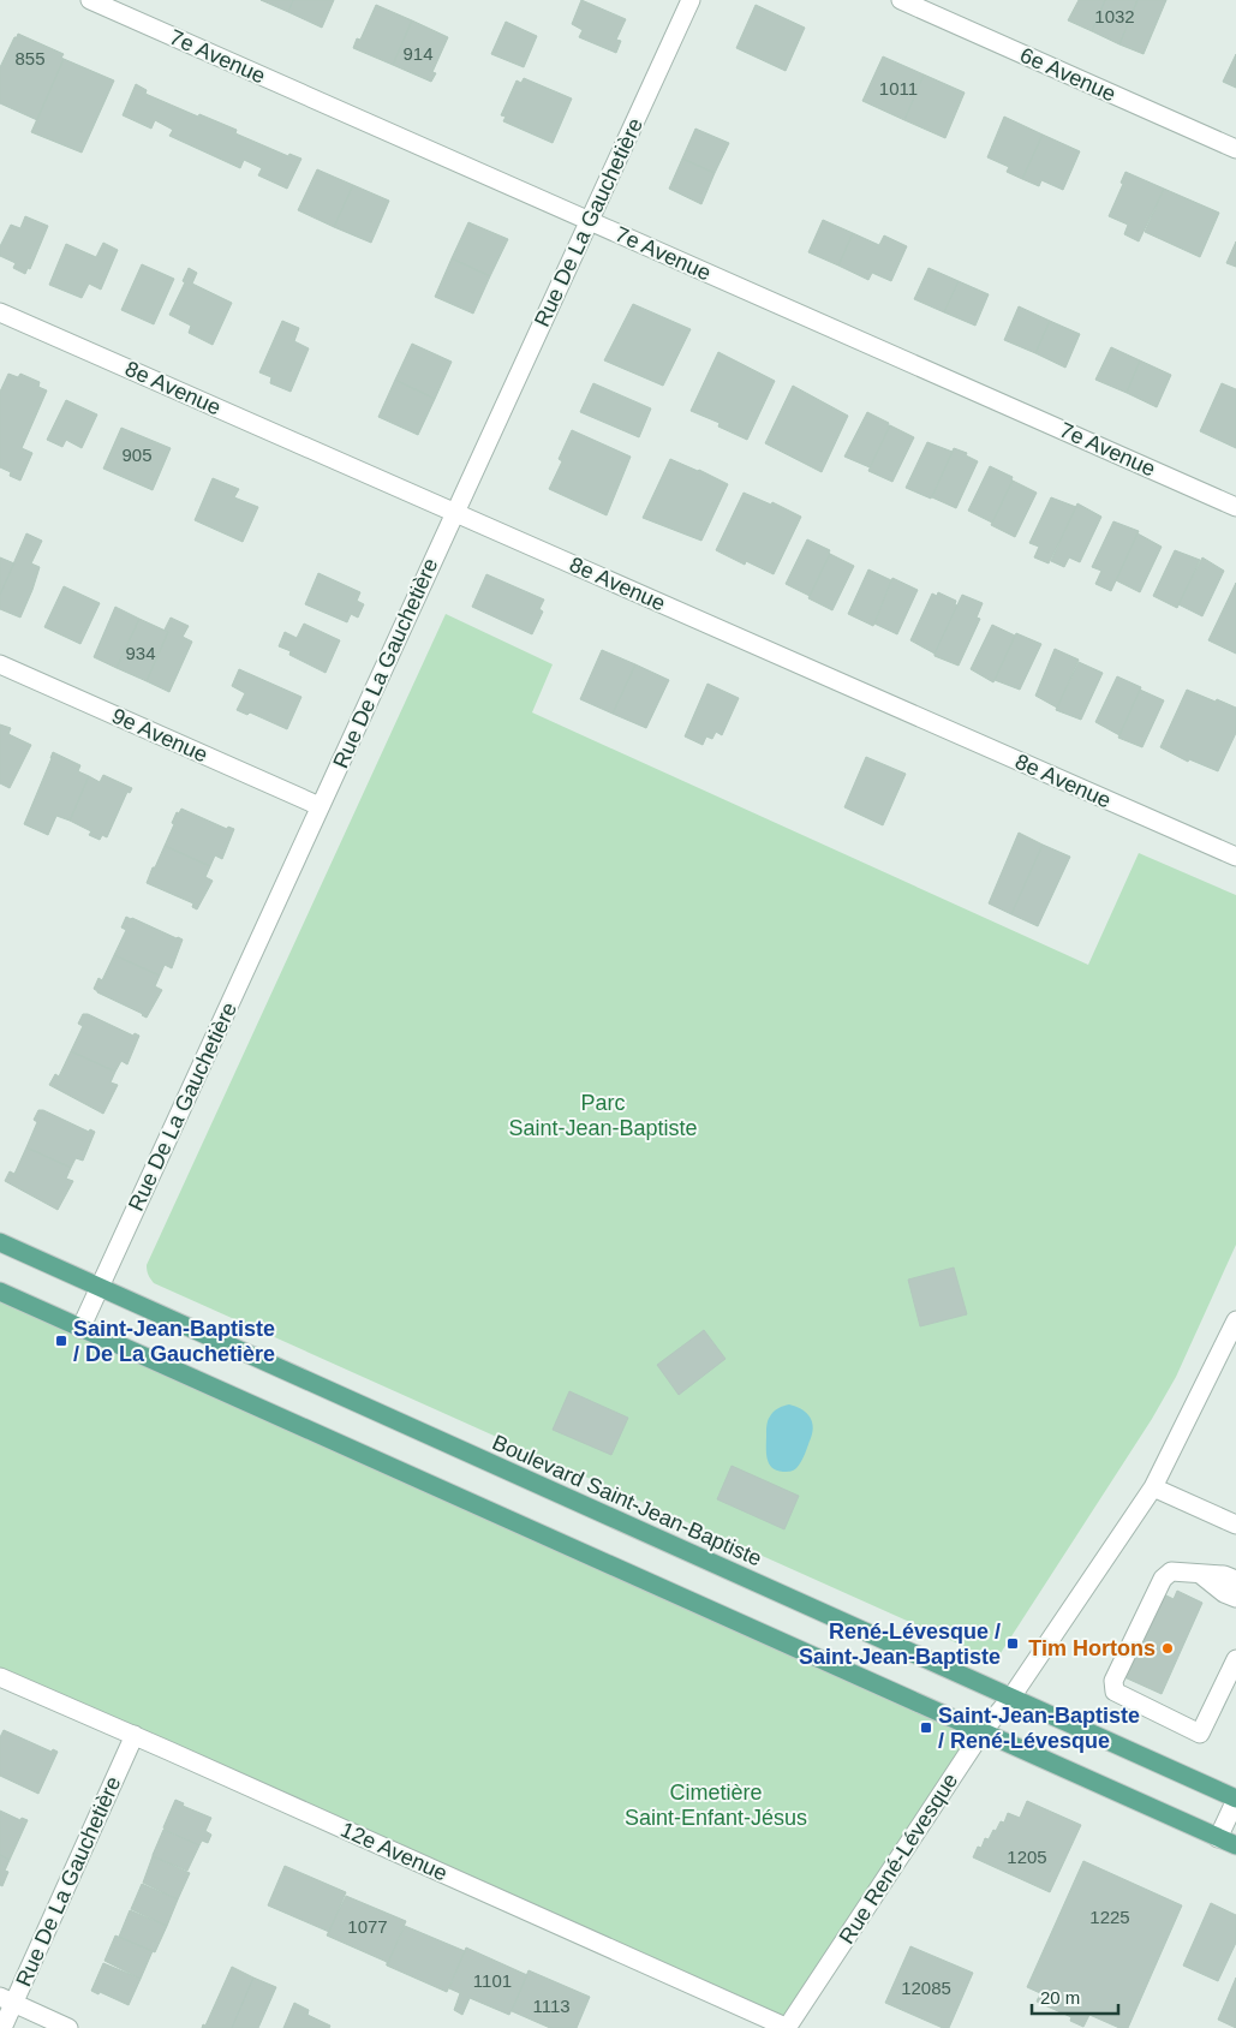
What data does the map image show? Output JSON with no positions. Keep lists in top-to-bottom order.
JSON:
{
  "streets": {
    "main road": ["Boulevard Saint-Jean-Baptiste"],
    "street": [
      "7e Avenue",
      "6e Avenue",
      "Rue De La Gauchetière",
      "8e Avenue",
      "9e Avenue",
      "12e Avenue",
      "Rue René-Lévesque"
    ]
  },
  "crossings": [
    ["7e Avenue", "Rue De La Gauchetière"],
    ["Rue De La Gauchetière", "8e Avenue"],
    ["Rue De La Gauchetière", "9e Avenue"],
    ["Rue De La Gauchetière", "Boulevard Saint-Jean-Baptiste"],
    ["Rue De La Gauchetière", "12e Avenue"],
    ["Boulevard Saint-Jean-Baptiste", "Rue René-Lévesque"],
    ["12e Avenue", "Rue René-Lévesque"]
  ],
  "parks": ["Parc Saint-Jean-Baptiste", "Cimetière Saint-Enfant-Jésus"],
  "places": {
    "transit": ["Saint-Jean-Baptiste / De La Gauchetière", "René-Lévesque / Saint-Jean-Baptiste", "Saint-Jean-Baptiste / René-Lévesque"],
    "other": ["Tim Hortons"]
  },
  "house_numbers": [
    "1032",
    "914",
    "855",
    "1011",
    "905",
    "934",
    "1205",
    "1225",
    "1077",
    "1101",
    "12085",
    "1113"
  ],
  "scale_bar": "20 m"
}
